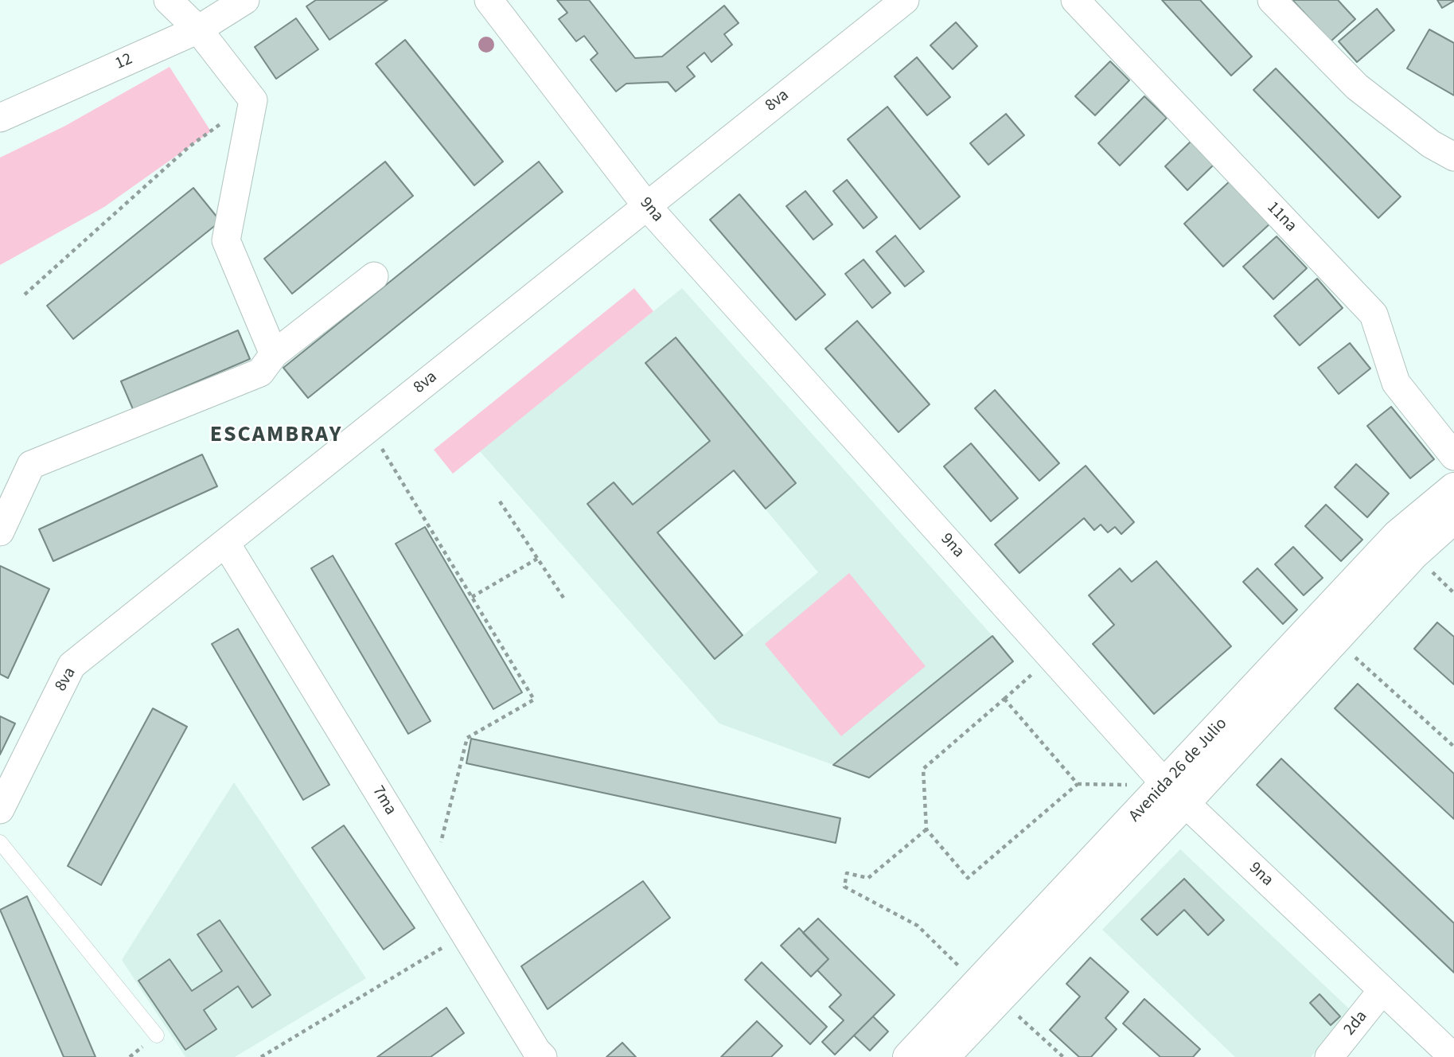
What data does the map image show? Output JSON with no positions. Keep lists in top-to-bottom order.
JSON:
{
  "streets": {
    "main road": ["Avenida 26 de Julio"],
    "street": [
      "12",
      "8va",
      "9na",
      "11na",
      "7ma",
      "2da"
    ]
  },
  "crossings": [
    ["8va", "9na"],
    ["8va", "7ma"],
    ["9na", "Avenida 26 de Julio"],
    ["9na", "2da"]
  ],
  "districts": ["ESCAMBRAY"]
}
